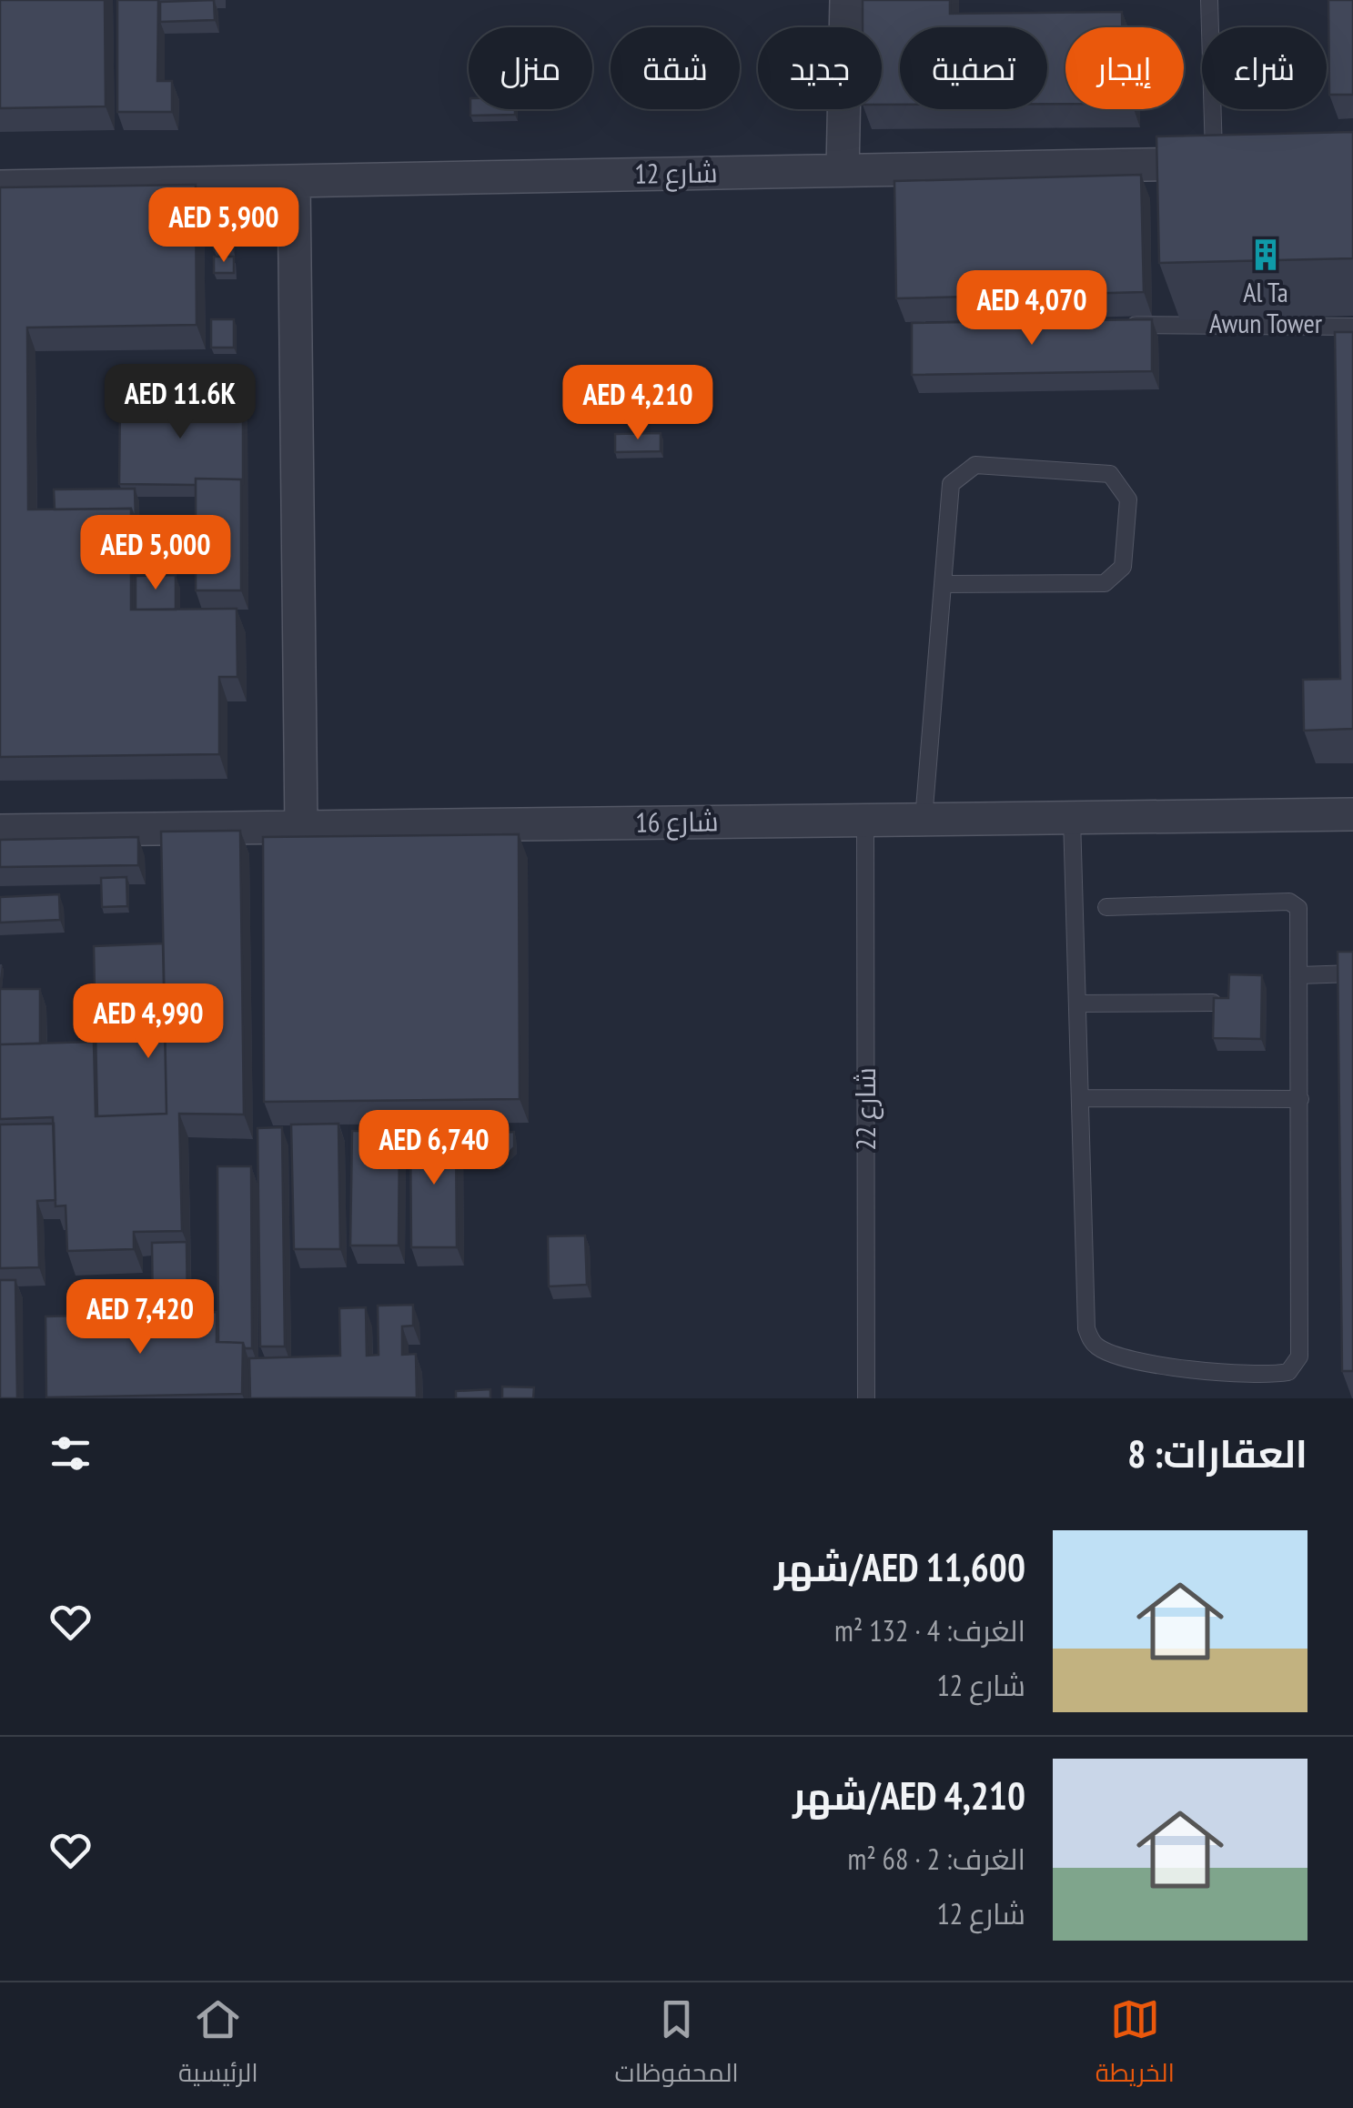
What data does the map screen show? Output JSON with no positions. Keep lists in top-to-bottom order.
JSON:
{
  "streets": {
    "street": ["شارع 12", "شارع 16"],
    "lane": ["شارع 22"]
  },
  "crossings": [
    ["شارع 16", "شارع 22"]
  ],
  "places": {
    "building": ["Al Ta Awun Tower"]
  },
  "page": {
    "chip": [
      "شراء",
      "إيجار",
      "تصفية",
      "جديد",
      "شقة",
      "منزل"
    ],
    "price": [
      "AED 5,900",
      "AED 4,070",
      "AED 11.6K",
      "AED 4,210",
      "AED 5,000",
      "AED 4,990",
      "AED 6,740",
      "AED 7,420"
    ],
    "heading": "العقارات: 8",
    "list": [
      {
        "name": "AED 11,600/شهر",
        "note": "الغرف: 4 · 132 m² · شارع 12"
      },
      {
        "name": "AED 4,210/شهر",
        "note": "الغرف: 2 · 68 m² · شارع 12"
      }
    ],
    "tabs": ["الخريطة", "المحفوظات", "الرئيسية"]
  }
}
